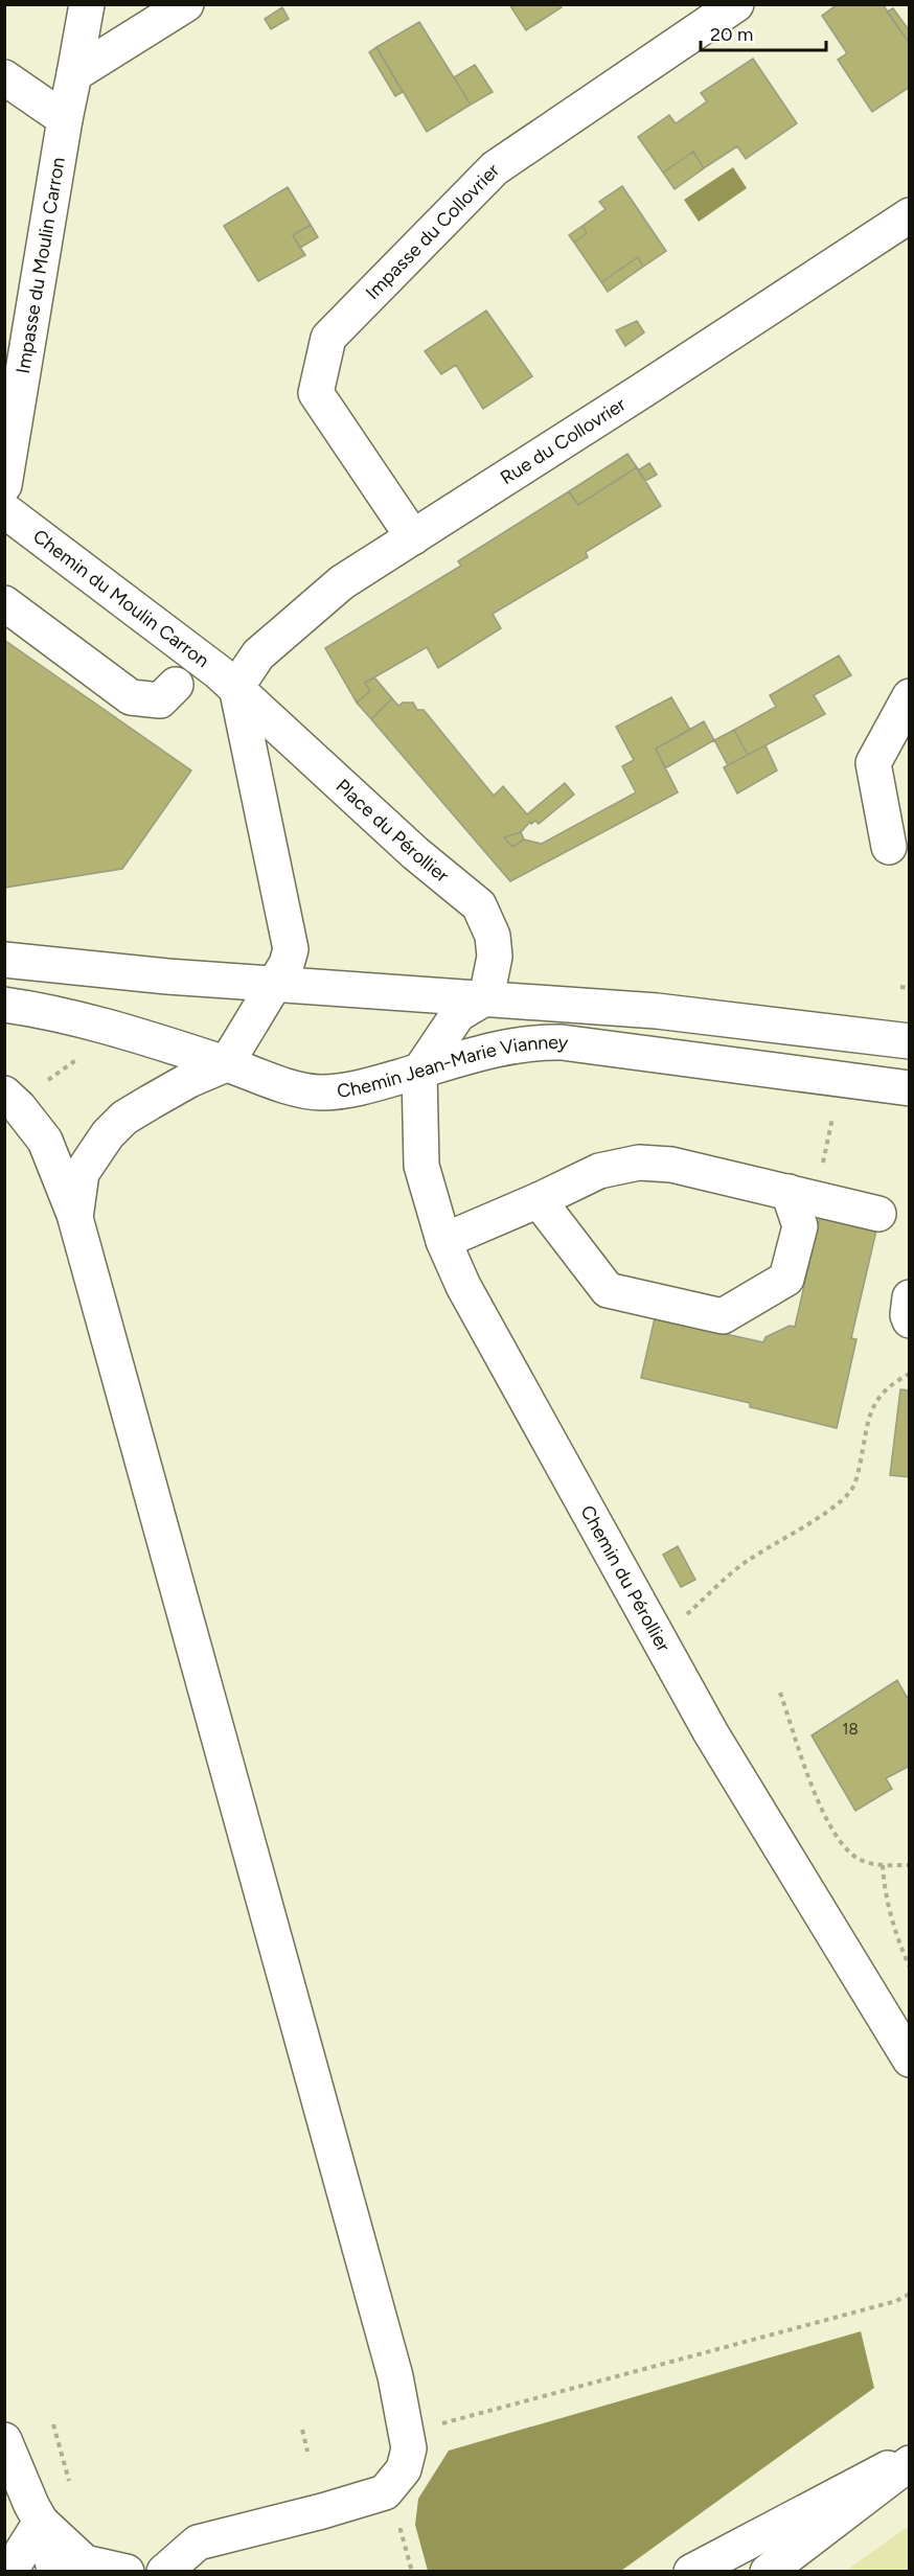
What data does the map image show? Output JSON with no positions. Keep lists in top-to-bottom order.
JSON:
{
  "streets": {
    "street": [
      "Impasse du Collovrier",
      "Impasse du Moulin Carron",
      "Rue du Collovrier",
      "Chemin du Moulin Carron",
      "Place du Pérollier",
      "Chemin Jean-Marie Vianney",
      "Chemin du Pérollier"
    ]
  },
  "crossings": [
    ["Impasse du Collovrier", "Rue du Collovrier"],
    ["Rue du Collovrier", "Chemin du Moulin Carron"],
    ["Rue du Collovrier", "Place du Pérollier"],
    ["Chemin du Moulin Carron", "Place du Pérollier"],
    ["Chemin Jean-Marie Vianney", "Chemin du Pérollier"]
  ],
  "house_numbers": ["18"],
  "scale_bar": "20 m"
}
